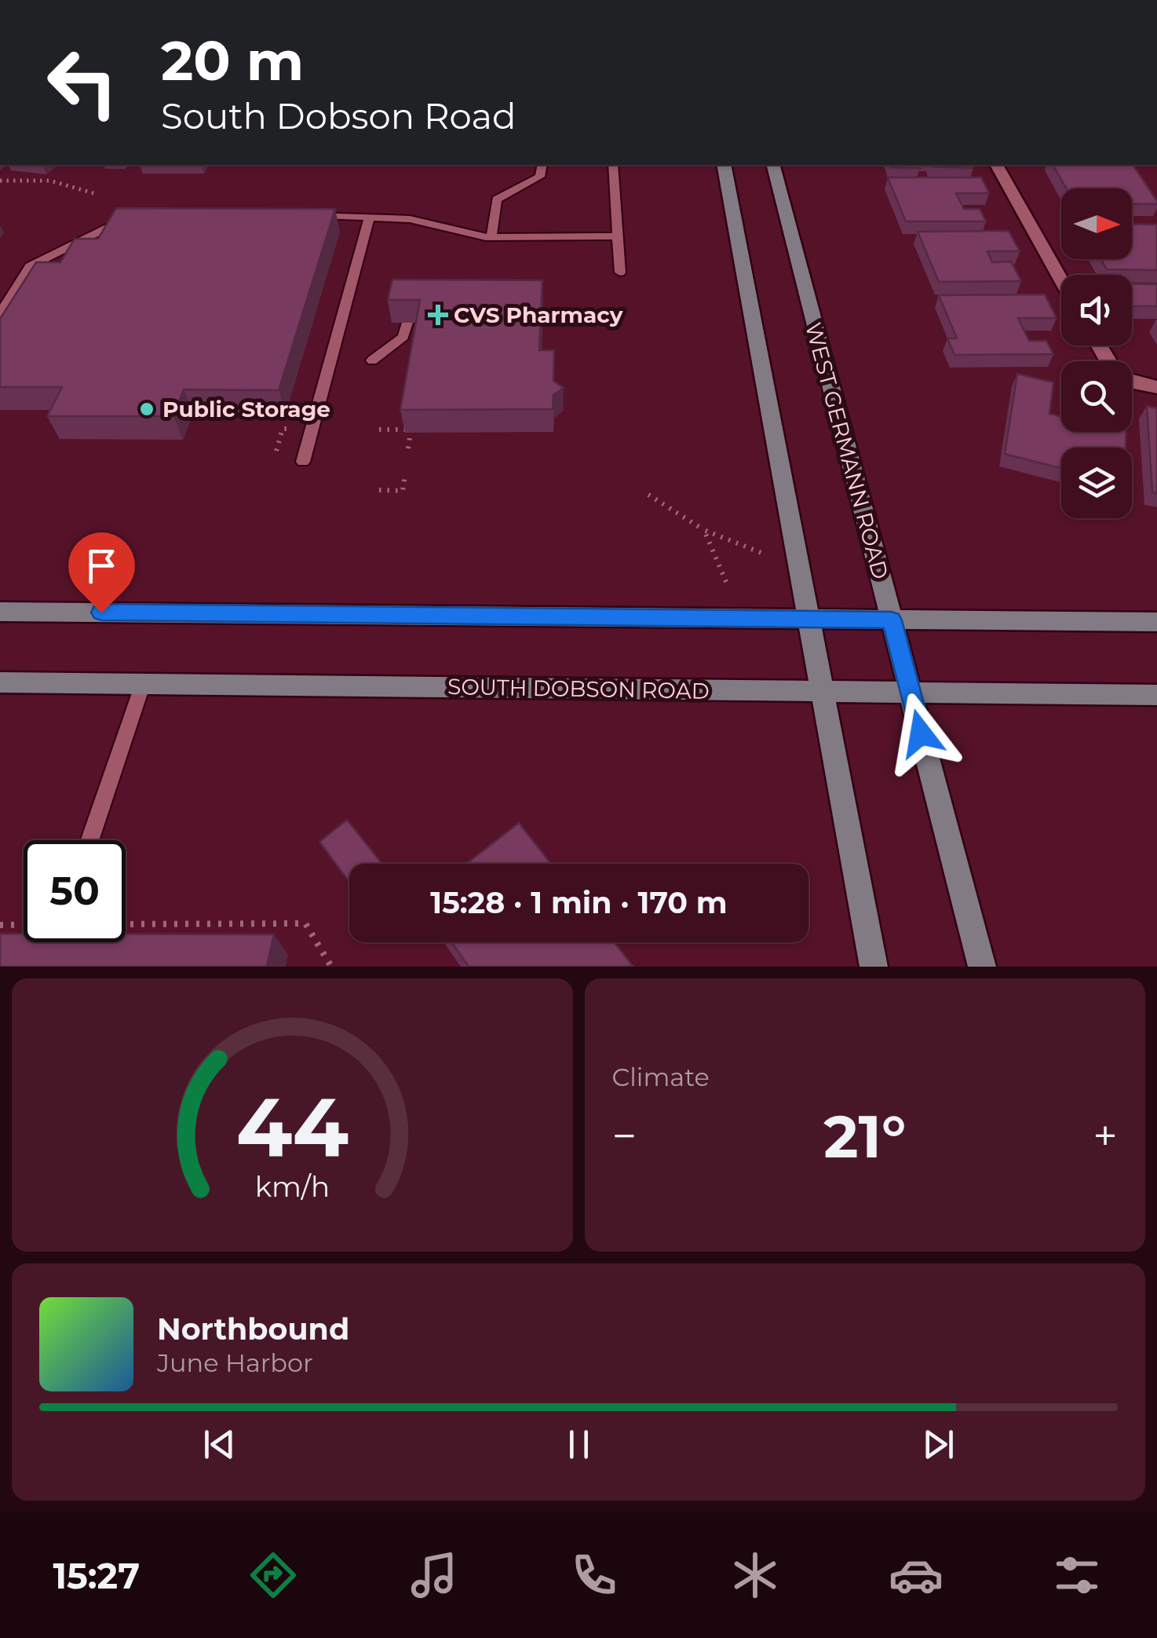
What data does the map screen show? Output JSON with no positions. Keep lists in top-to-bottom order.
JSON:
{
  "streets": {
    "main road": ["WEST GERMANN ROAD", "SOUTH DOBSON ROAD"]
  },
  "crossings": [
    ["WEST GERMANN ROAD", "SOUTH DOBSON ROAD"]
  ],
  "places": {
    "health": ["CVS Pharmacy"],
    "other": ["Public Storage"]
  },
  "north": "right",
  "page": {
    "turn": ["20 m", "South Dobson Road"],
    "limit": "50",
    "trip": "15:28 · 1 min · 170 m",
    "tile": "Climate",
    "heat": ["−", "21°", "+"],
    "song": ["Northbound", "June Harbor"],
    "tabs": "15:27",
    "gauge": ["44", "km/h"]
  }
}
